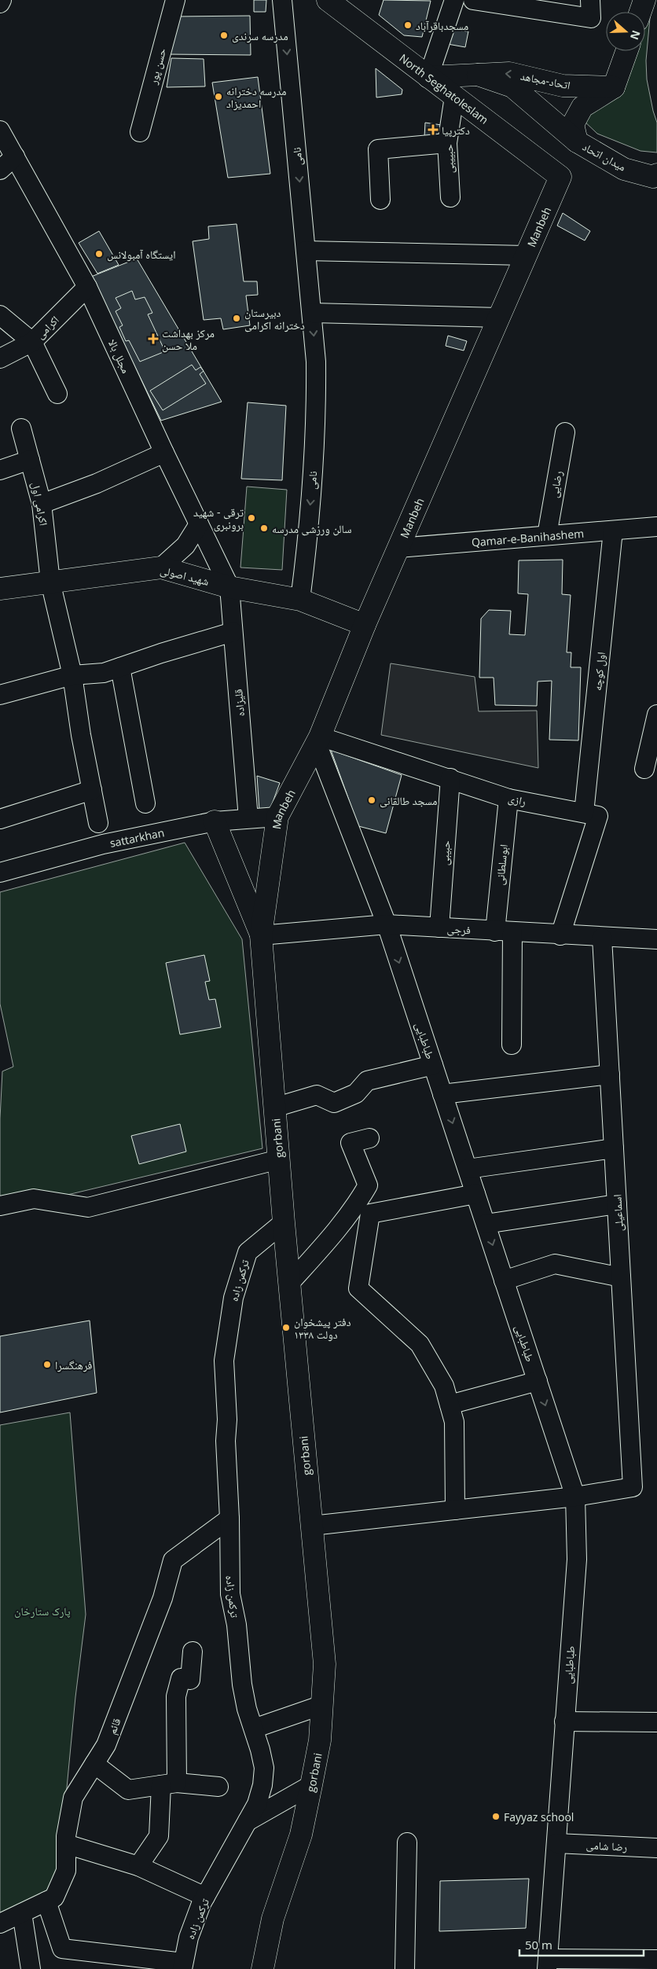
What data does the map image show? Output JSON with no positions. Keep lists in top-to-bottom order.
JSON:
{
  "streets": {
    "main road": [
      "اتحاد-مجاهد",
      "North Seghatoleslam",
      "میدان اتحاد",
      "Manbeh",
      "شهید اصولی",
      "gorbani"
    ],
    "street": [
      "حسن پور",
      "نامی",
      "حبییبی",
      "اکرامی",
      "مجلل بالا",
      "رضایی",
      "اکرامی اول",
      "Qamar-e-Banihashem",
      "اول کوچه",
      "قلیزاده",
      "رازی",
      "sattarkhan",
      "حبیبی",
      "ابوسلطانی",
      "فرجی",
      "طباطبایی",
      "اسماعیلی",
      "ترکمن زاده",
      "قائم",
      "رضا شامی"
    ]
  },
  "crossings": [
    ["اتحاد-مجاهد", "North Seghatoleslam"],
    ["اتحاد-مجاهد", "میدان اتحاد"],
    ["North Seghatoleslam", "حبییبی"],
    ["North Seghatoleslam", "Manbeh"],
    ["نامی", "شهید اصولی"],
    ["Manbeh", "Qamar-e-Banihashem"],
    ["Manbeh", "شهید اصولی"],
    ["Manbeh", "رازی"],
    ["Manbeh", "sattarkhan"],
    ["Manbeh", "فرجی"],
    ["Manbeh", "طباطبایی"],
    ["Manbeh", "gorbani"],
    ["اکرامی", "مجلل بالا"],
    ["مجلل بالا", "شهید اصولی"],
    ["مجلل بالا", "قلیزاده"],
    ["رضایی", "Qamar-e-Banihashem"],
    ["اکرامی اول", "شهید اصولی"],
    ["Qamar-e-Banihashem", "اول کوچه"],
    ["شهید اصولی", "قلیزاده"],
    ["اول کوچه", "رازی"],
    ["قلیزاده", "sattarkhan"],
    ["رازی", "حبیبی"],
    ["رازی", "ابوسلطانی"],
    ["رازی", "فرجی"],
    ["رازی", "طباطبایی"],
    ["حبیبی", "فرجی"],
    ["ابوسلطانی", "فرجی"],
    ["فرجی", "طباطبایی"],
    ["فرجی", "gorbani"],
    ["فرجی", "اسماعیلی"],
    ["طباطبایی", "اسماعیلی"],
    ["طباطبایی", "رضا شامی"],
    ["gorbani", "ترکمن زاده"],
    ["ترکمن زاده", "قائم"]
  ],
  "one_way": ["اتحاد-مجاهد", "نامی"],
  "parks": ["پارک ستارخان"],
  "places": {
    "other": [
      "مسجدباقرآباد",
      "مدرسه سرندی",
      "مدرسه دخترانه احمدیزاد",
      "ایستگاه آمبولانس",
      "دبیرستان دخترانه اکرامی",
      "ترقی - شهید برونبری",
      "سالن ورزشی مدرسه",
      "مسجد طالقانی",
      "دفتر پیشخوان دولت ۱۳۳۸",
      "فرهنگسرا",
      "Fayyaz school"
    ],
    "health": ["دکترپیا", "مرکز بهداشت ملا حسن"]
  },
  "scale_bar": "50 m",
  "north": "right"
}
